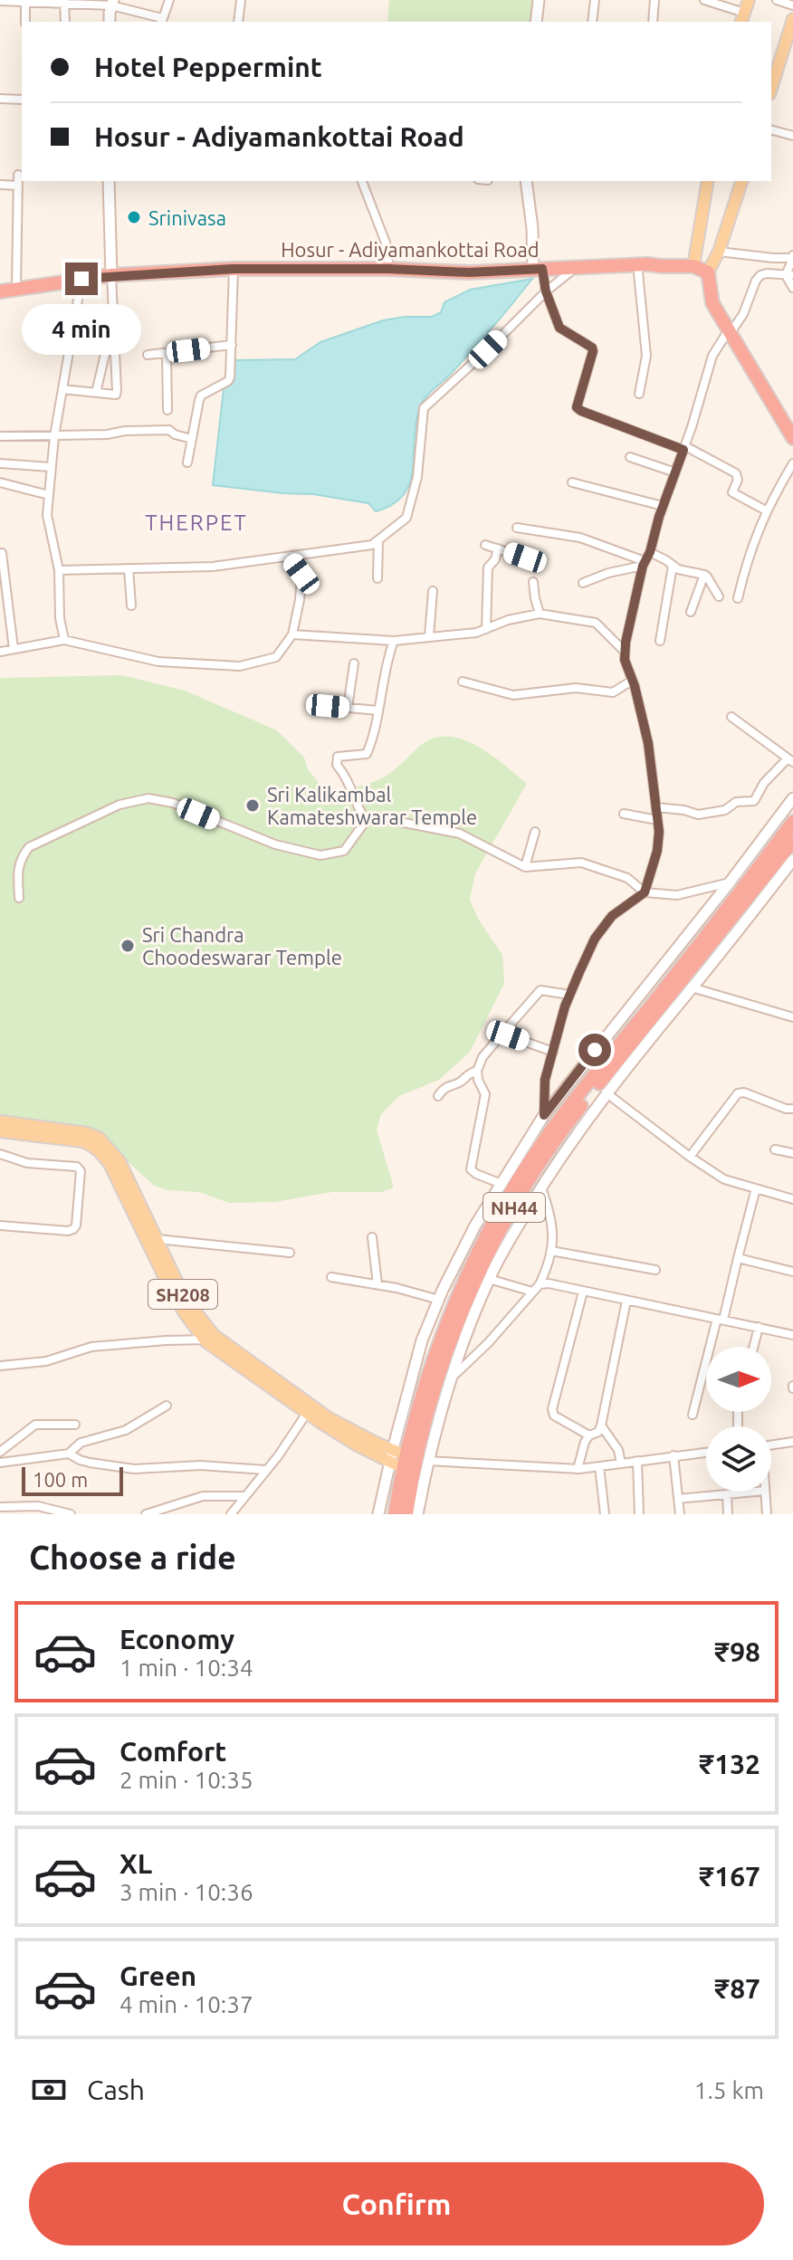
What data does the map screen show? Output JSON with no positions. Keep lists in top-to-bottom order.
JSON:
{
  "streets": {
    "highway": ["Hosur - Adiyamankottai Road", "NH44"],
    "main road": ["SH208"]
  },
  "crossings": [
    ["NH44", "SH208"]
  ],
  "districts": ["THERPET"],
  "places": ["Srinivasa", "Sri Kalikambal Kamateshwarar Temple", "Sri Chandra Choodeswarar Temple"],
  "scale_bar": "100 m",
  "north": "right",
  "page": {
    "banner": ["Hotel Peppermint", "Hosur - Adiyamankottai Road"],
    "bubble": "4 min",
    "scale": "100 m",
    "heading": "Choose a ride",
    "list": [
      {
        "name": "Economy",
        "note": "1 min · 10:34",
        "value": "₹98"
      },
      {
        "name": "Comfort",
        "note": "2 min · 10:35",
        "value": "₹132"
      },
      {
        "name": "XL",
        "note": "3 min · 10:36",
        "value": "₹167"
      },
      {
        "name": "Green",
        "note": "4 min · 10:37",
        "value": "₹87"
      }
    ],
    "pay": ["Cash", "1.5 km"],
    "buttons": "Confirm"
  }
}
